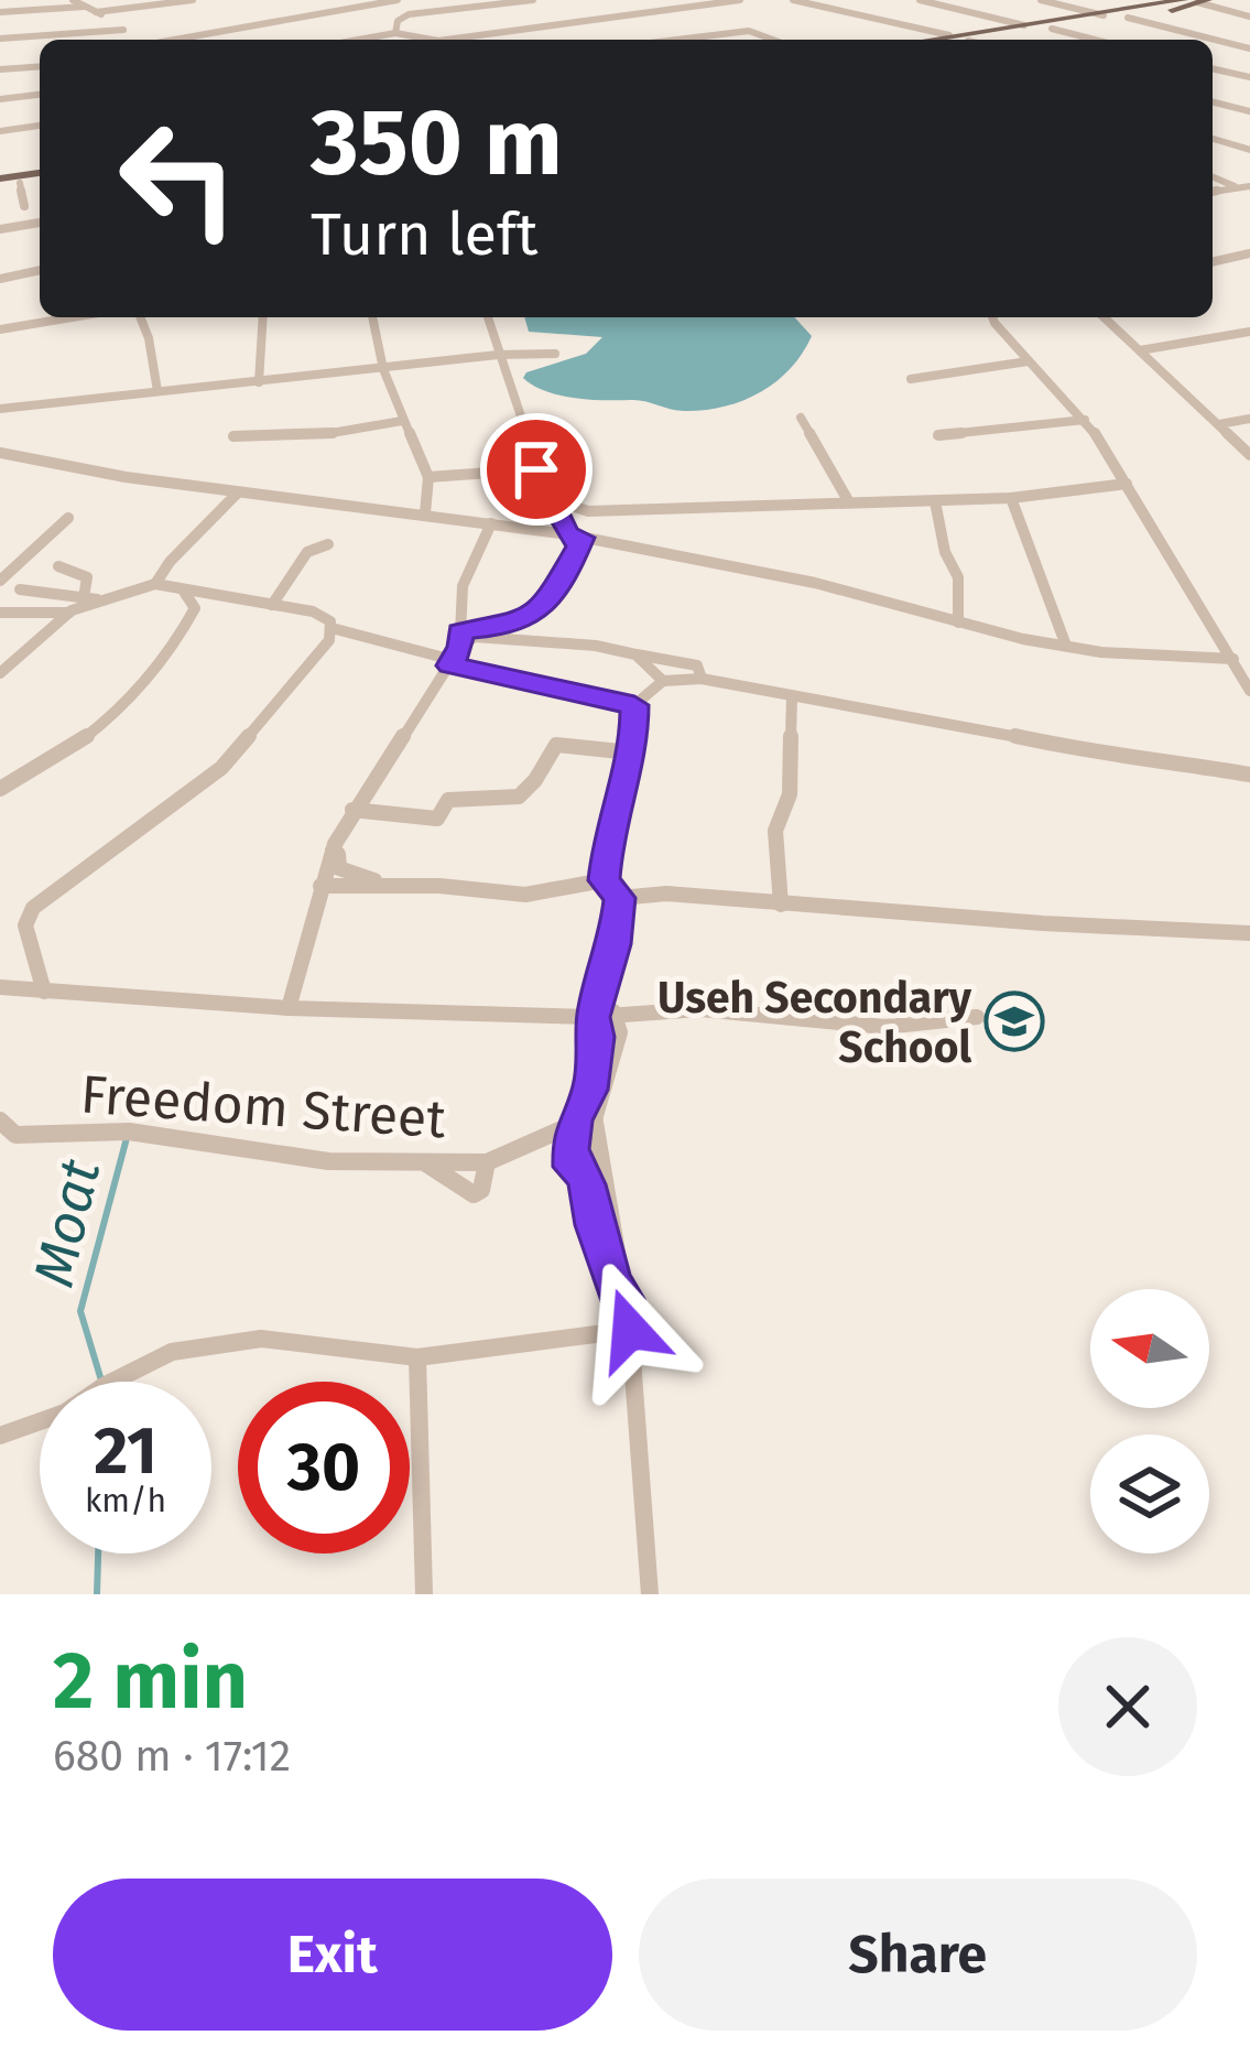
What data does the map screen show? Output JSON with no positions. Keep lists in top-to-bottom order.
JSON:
{
  "streets": {
    "street": ["Freedom Street"]
  },
  "water": ["Moat"],
  "places": {
    "school or university": ["Useh Secondary School"]
  },
  "north": "left",
  "page": {
    "turn": ["350 m", "Turn left"],
    "speed": "21 km/h",
    "limit": "30",
    "heading": ["2 min", "680 m · 17:12"],
    "buttons": ["Exit", "Share"]
  }
}
